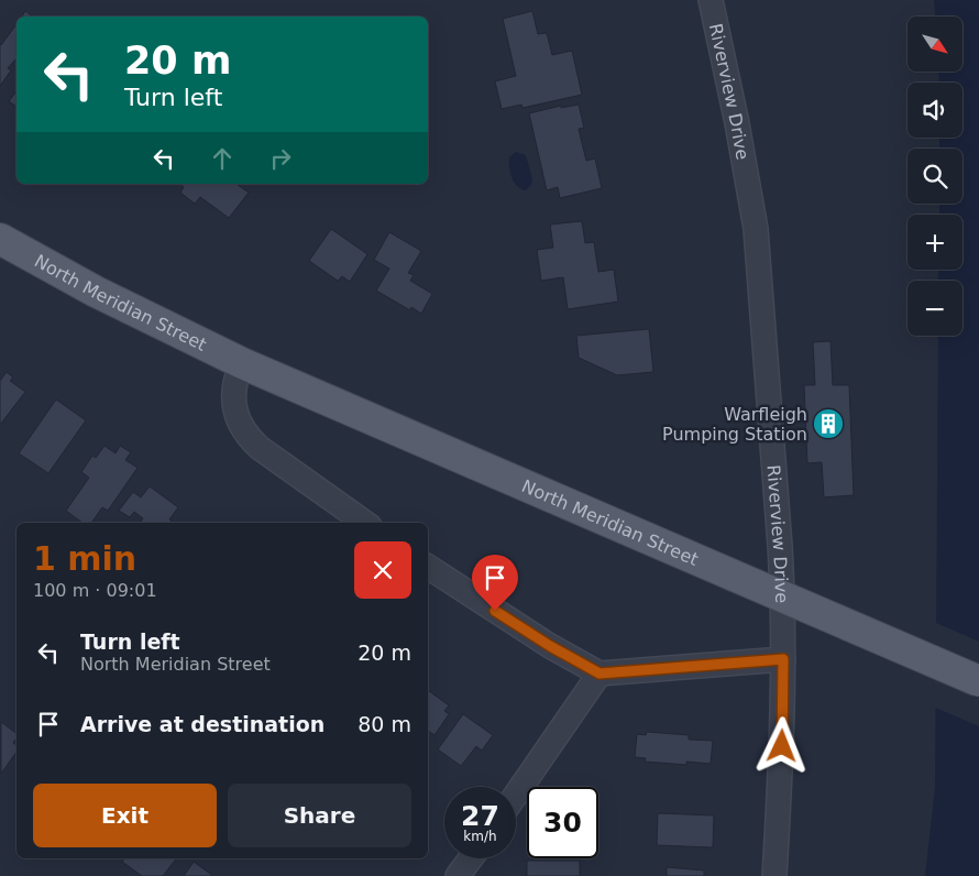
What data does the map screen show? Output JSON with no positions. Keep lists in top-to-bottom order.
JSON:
{
  "streets": {
    "main road": ["North Meridian Street"],
    "street": ["Riverview Drive"]
  },
  "places": {
    "building": ["Warfleigh Pumping Station"]
  },
  "north": "bottom right",
  "page": {
    "map_buttons": ["+", "−"],
    "turn": ["20 m", "Turn left"],
    "heading": ["1 min", "100 m · 09:01"],
    "list": [
      {
        "name": "Turn left",
        "note": "North Meridian Street",
        "value": "20 m"
      },
      {
        "name": "Arrive at destination",
        "value": "80 m"
      }
    ],
    "buttons": ["Exit", "Share"],
    "speed": "27 km/h",
    "limit": "30"
  }
}
